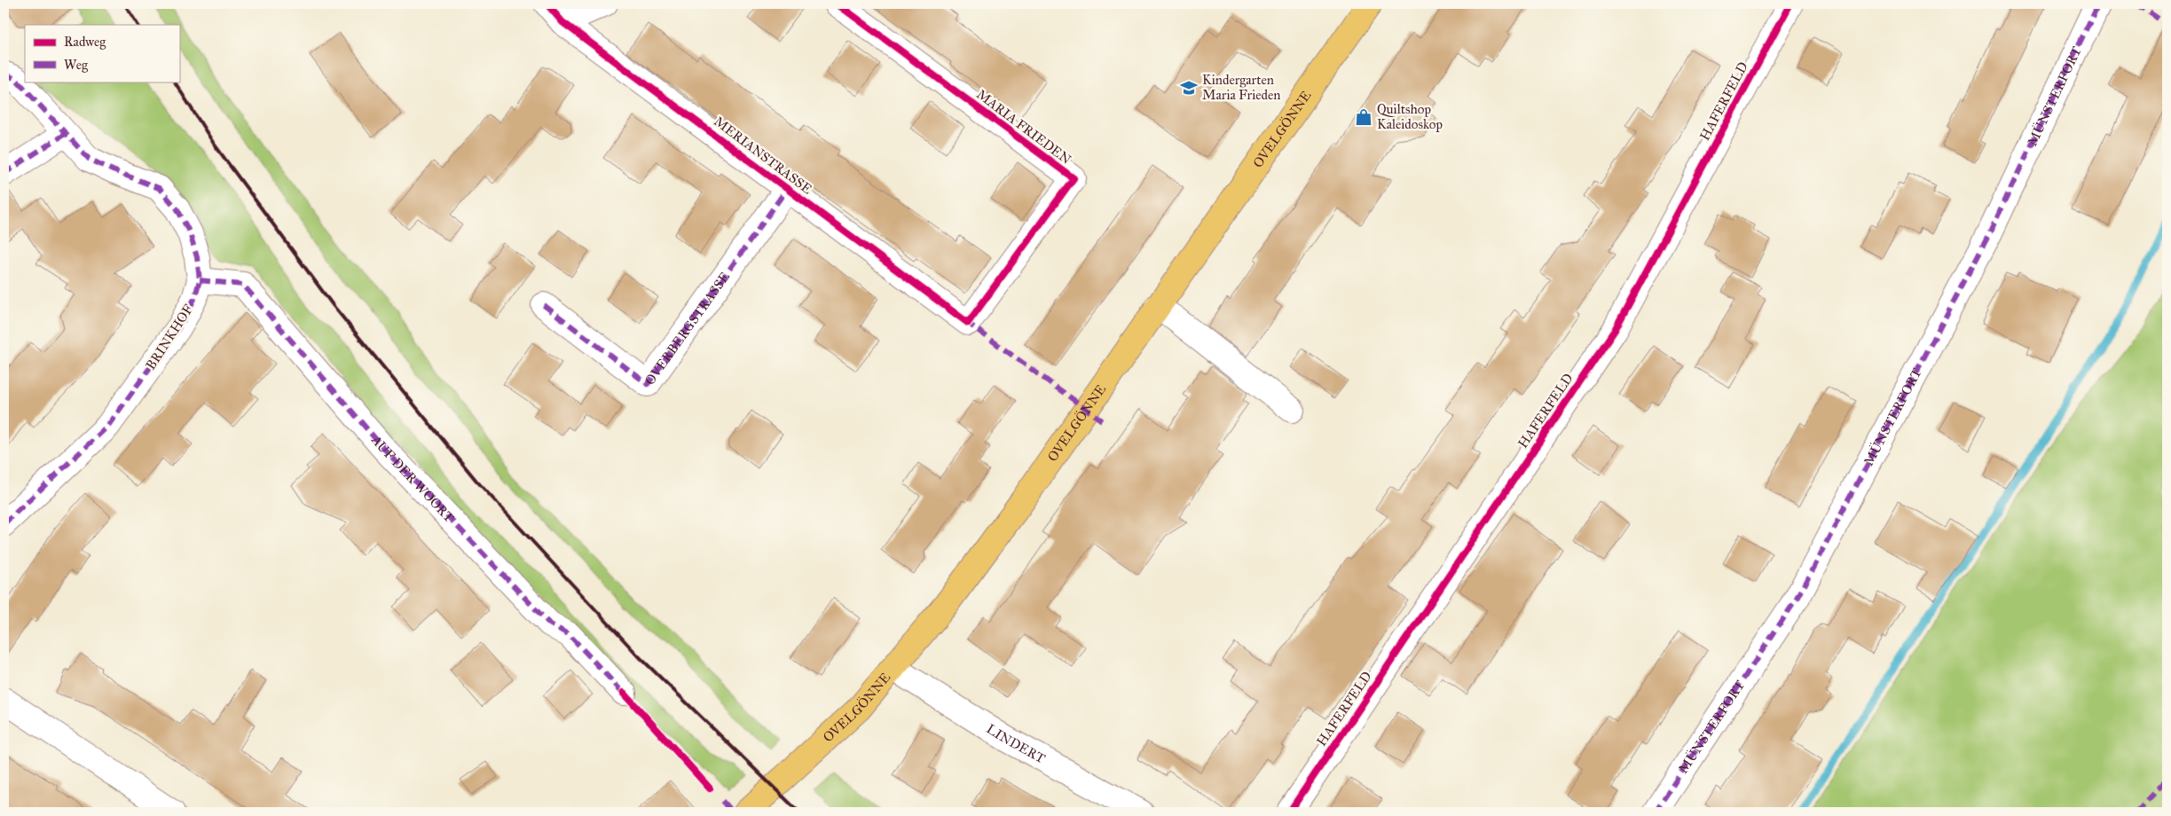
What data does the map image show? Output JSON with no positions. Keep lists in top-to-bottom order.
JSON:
{
  "streets": {
    "main road": ["OVELGÖNNE"],
    "street": [
      "MÜNSTERFORT",
      "HAFERFELD",
      "MARIA FRIEDEN",
      "MERIANSTRASSE",
      "OVERBERGSTRASSE",
      "BRINKHOF",
      "AUF DER WOORT",
      "LINDERT"
    ]
  },
  "crossings": [
    ["MARIA FRIEDEN", "MERIANSTRASSE"],
    ["OVELGÖNNE", "LINDERT"],
    ["MERIANSTRASSE", "OVERBERGSTRASSE"],
    ["BRINKHOF", "AUF DER WOORT"]
  ],
  "places": {
    "school or university": ["Kindergarten Maria Frieden"],
    "shop": ["Quiltshop Kaleidoskop"]
  },
  "legend": ["Radweg", "Weg"]
}
